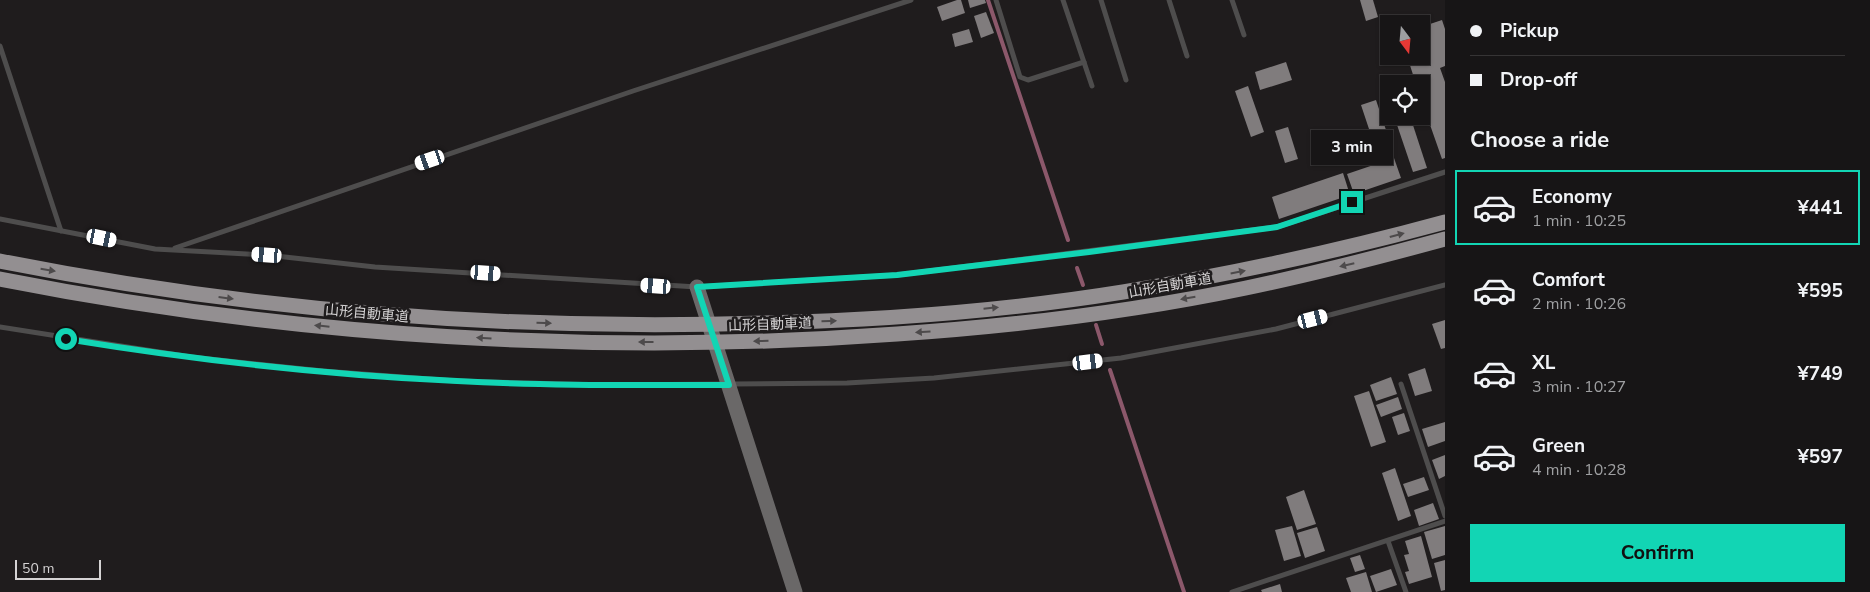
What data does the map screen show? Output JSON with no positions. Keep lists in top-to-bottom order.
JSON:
{
  "streets": {
    "highway": ["山形自動車道"]
  },
  "scale_bar": "50 m",
  "north": "bottom",
  "page": {
    "banner": ["Pickup", "Drop-off"],
    "heading": "Choose a ride",
    "bubble": "3 min",
    "list": [
      {
        "name": "Economy",
        "note": "1 min · 10:25",
        "value": "¥441"
      },
      {
        "name": "Comfort",
        "note": "2 min · 10:26",
        "value": "¥595"
      },
      {
        "name": "XL",
        "note": "3 min · 10:27",
        "value": "¥749"
      },
      {
        "name": "Green",
        "note": "4 min · 10:28",
        "value": "¥597"
      }
    ],
    "buttons": "Confirm",
    "scale": "50 m"
  }
}
